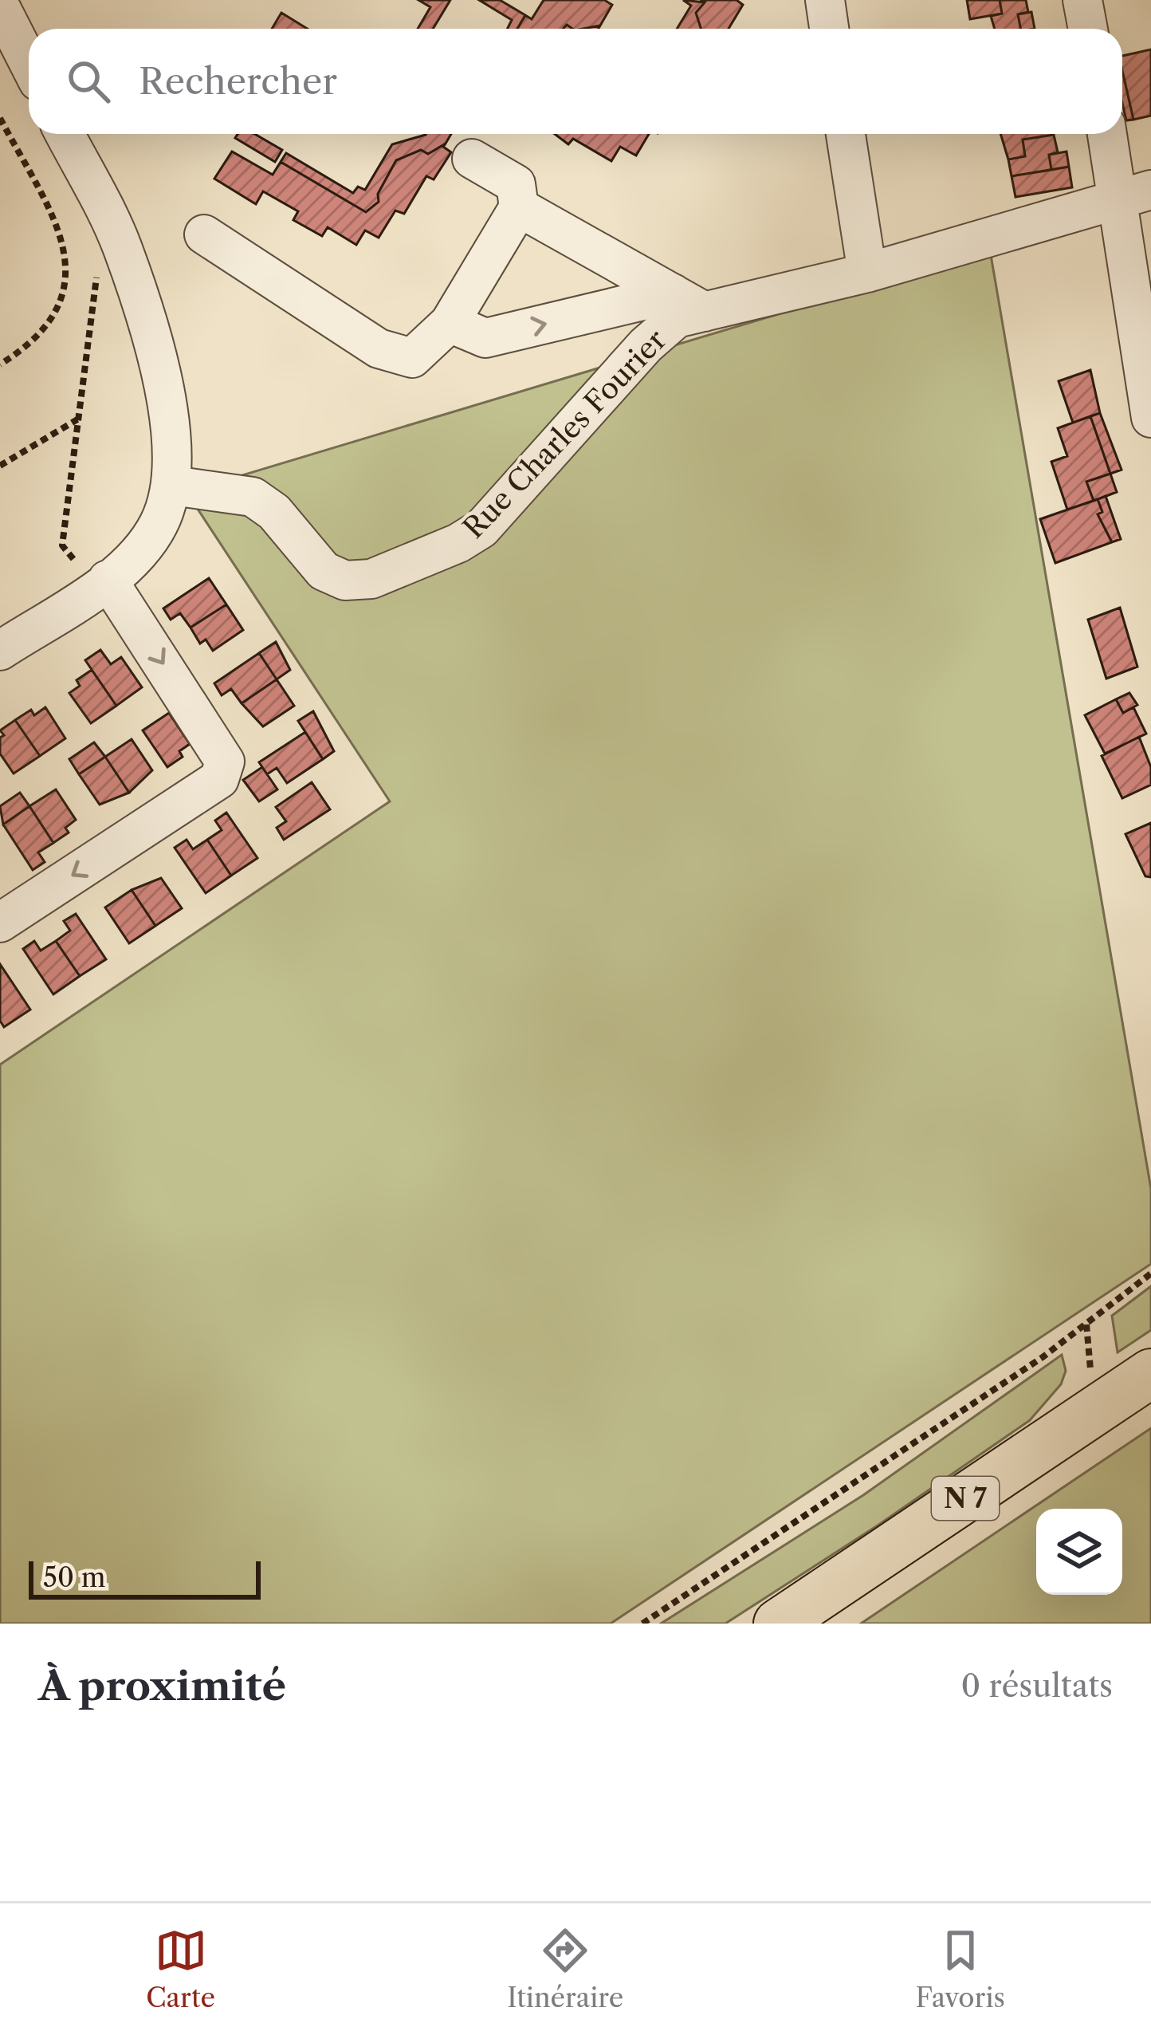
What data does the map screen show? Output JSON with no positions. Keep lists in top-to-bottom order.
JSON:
{
  "streets": {
    "main road": ["N 7"],
    "street": ["Rue Charles Fourier"]
  },
  "scale_bar": "50 m",
  "page": {
    "search": "Rechercher",
    "scale": "50 m",
    "heading": ["À proximité", "0 résultats"],
    "nav": ["Carte", "Itinéraire", "Favoris"]
  }
}
